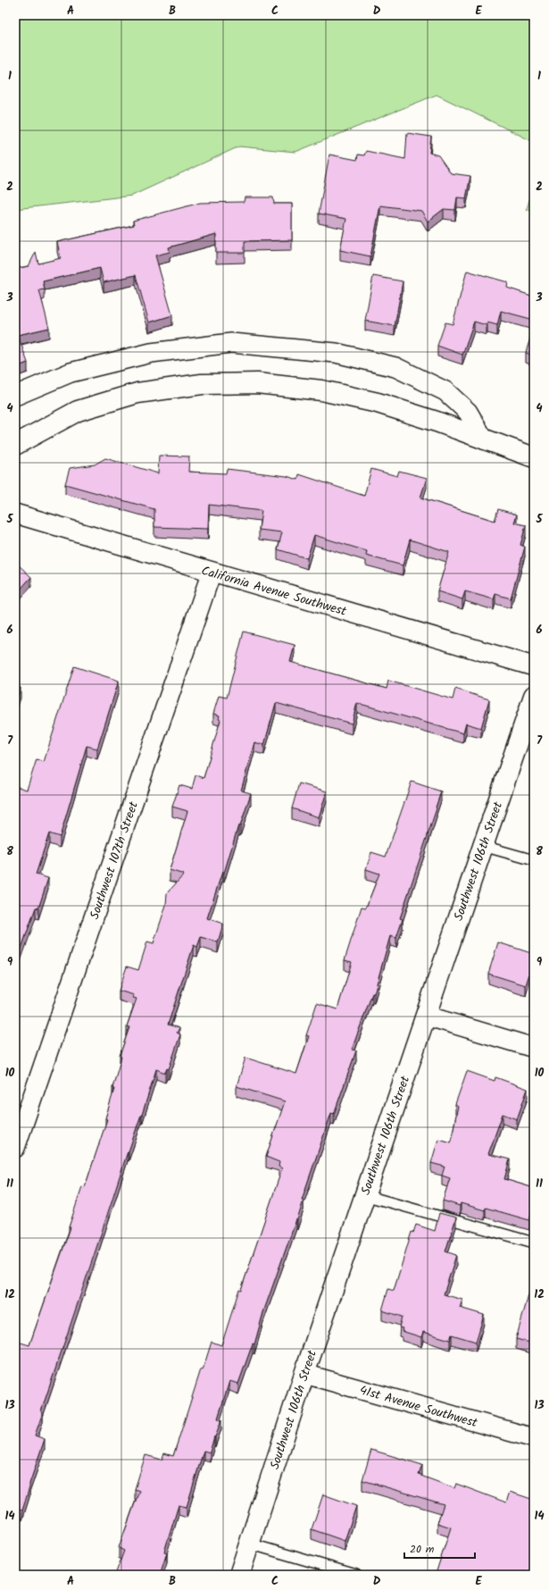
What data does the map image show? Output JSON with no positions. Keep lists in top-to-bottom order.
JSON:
{
  "streets": {
    "street": [
      "California Avenue Southwest",
      "Southwest 107th Street",
      "Southwest 106th Street",
      "41st Avenue Southwest"
    ]
  },
  "crossings": [
    ["California Avenue Southwest", "Southwest 107th Street"],
    ["Southwest 106th Street", "41st Avenue Southwest"]
  ],
  "scale_bar": "20 m",
  "grid": {
    "columns": [
      "A",
      "B",
      "C",
      "D",
      "E"
    ],
    "rows": [
      "1",
      "2",
      "3",
      "4",
      "5",
      "6",
      "7",
      "8",
      "9",
      "10",
      "11",
      "12",
      "13",
      "14"
    ]
  }
}
